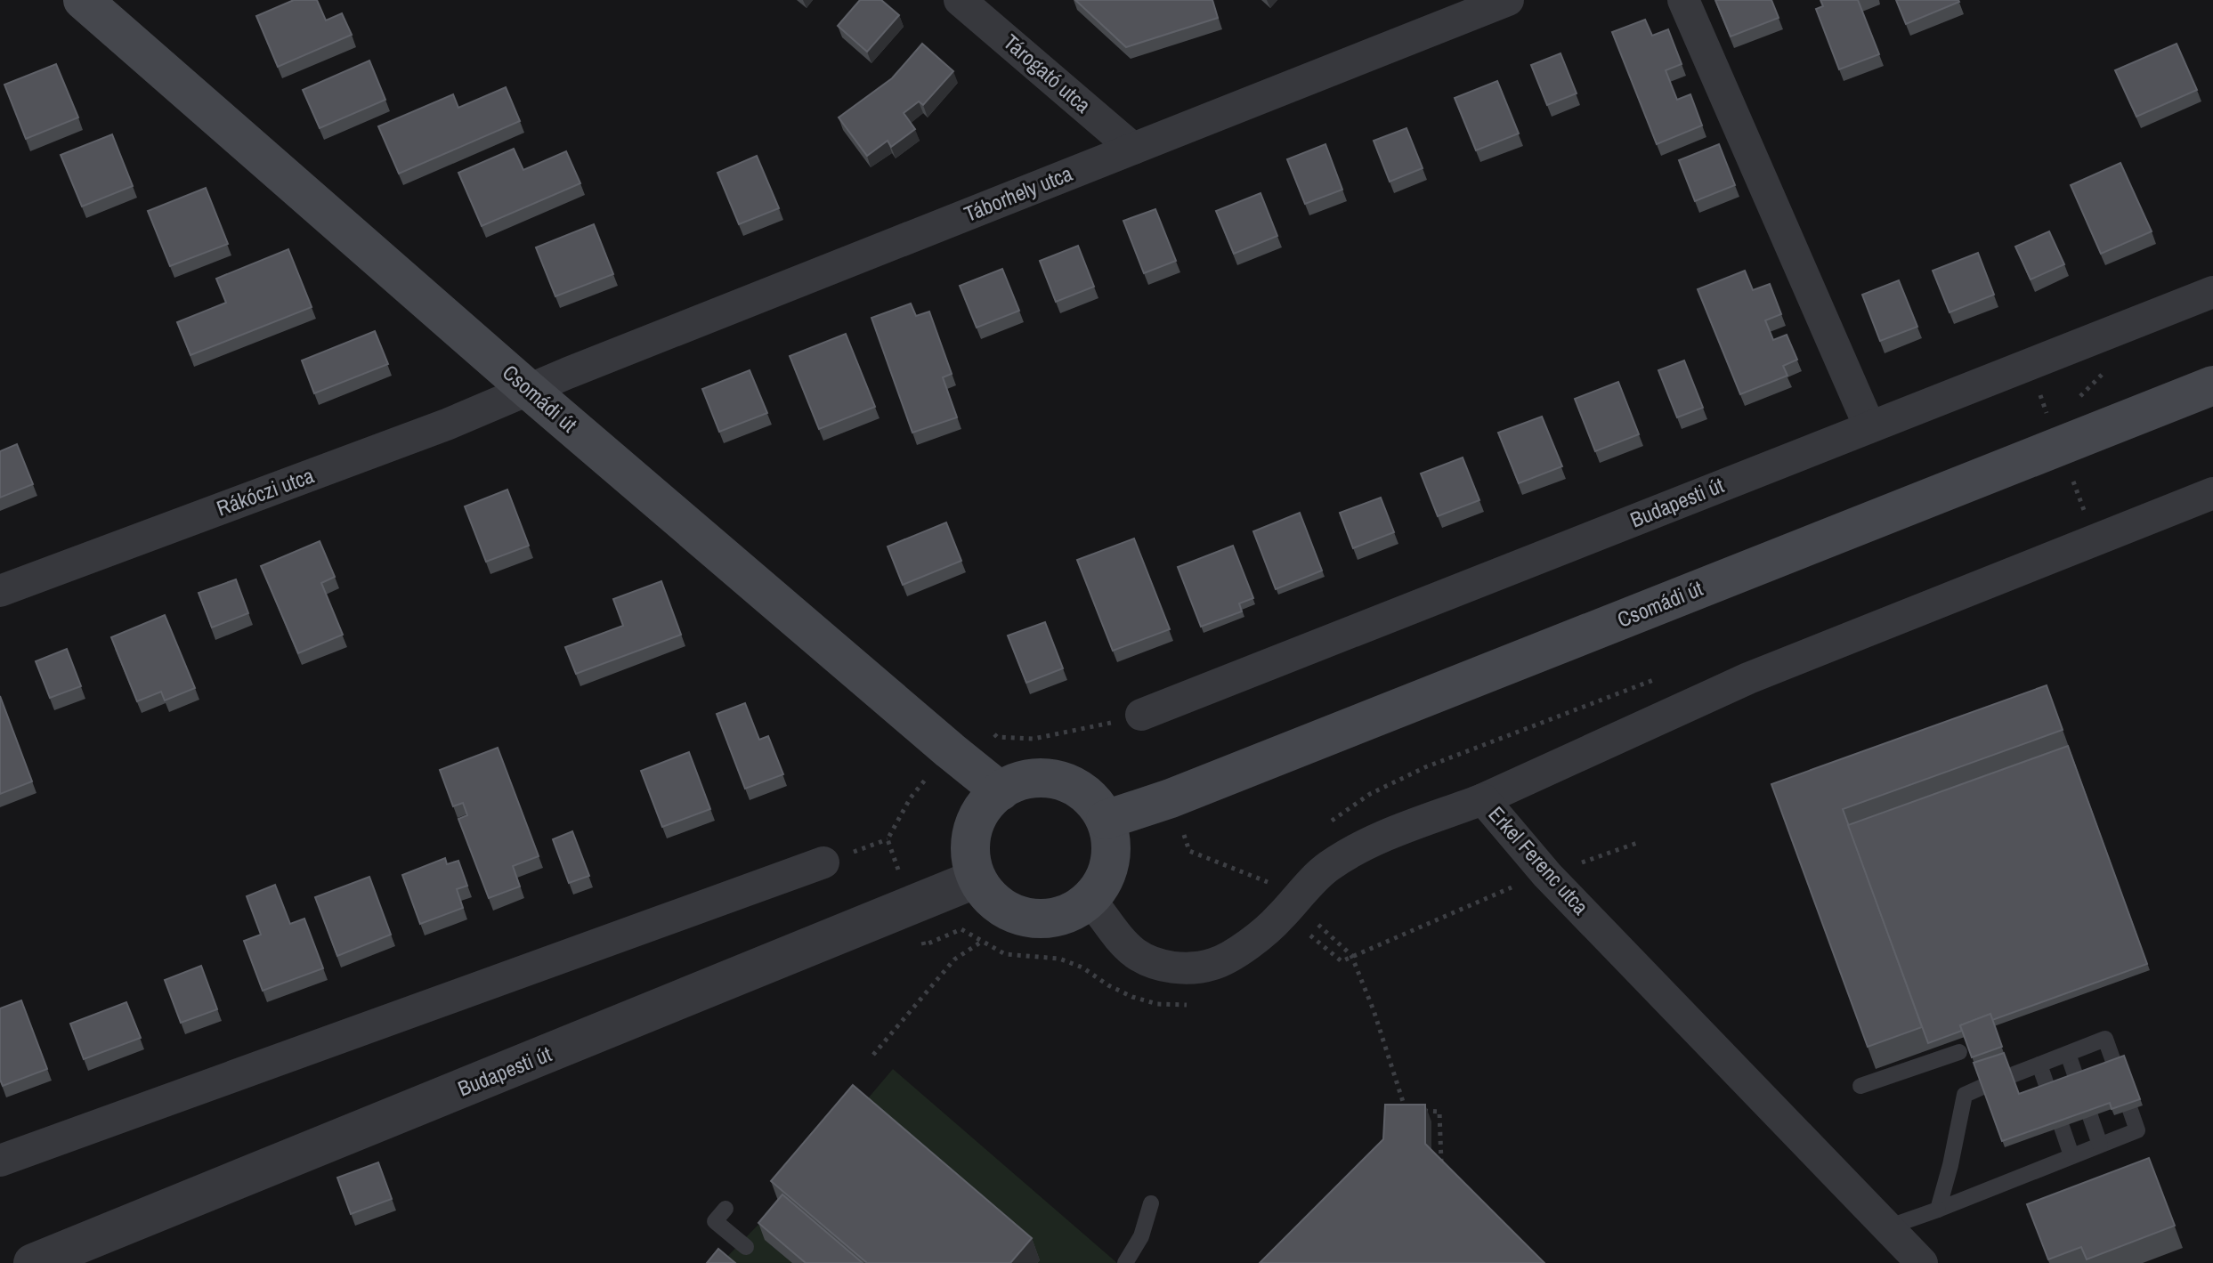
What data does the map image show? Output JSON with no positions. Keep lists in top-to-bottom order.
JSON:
{
  "streets": {
    "main road": ["Csomádi út"],
    "street": [
      "Tárogató utca",
      "Táborhely utca",
      "Rákóczi utca",
      "Budapesti út",
      "Erkel Ferenc utca"
    ]
  },
  "crossings": [
    ["Tárogató utca", "Táborhely utca"],
    ["Táborhely utca", "Csomádi út"],
    ["Táborhely utca", "Rákóczi utca"],
    ["Csomádi út", "Rákóczi utca"],
    ["Csomádi út", "Budapesti út"],
    ["Csomádi út", "Erkel Ferenc utca"],
    ["Budapesti út", "Erkel Ferenc utca"]
  ]
}
